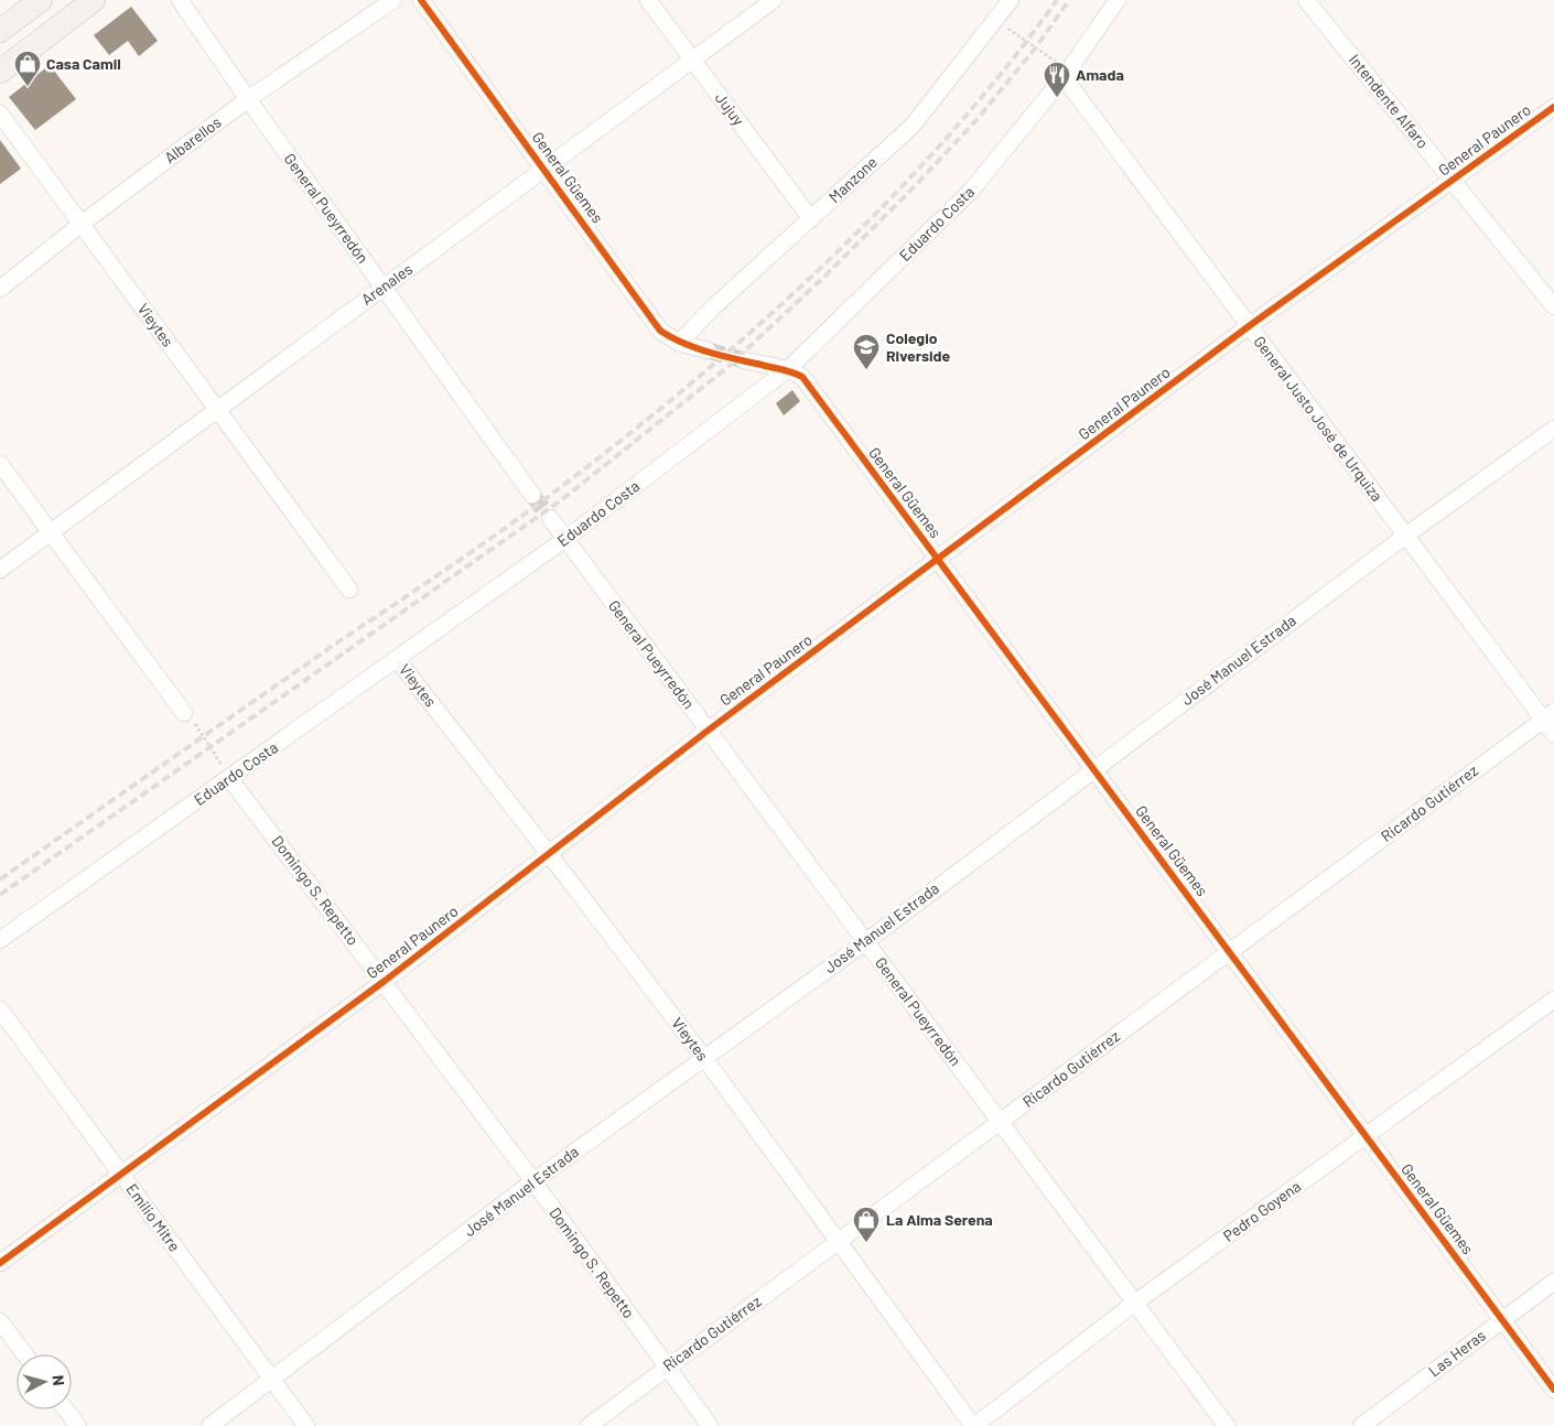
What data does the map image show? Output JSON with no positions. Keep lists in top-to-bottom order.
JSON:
{
  "streets": {
    "street": [
      "Intendente Alfaro",
      "Jujuy",
      "Albarellos",
      "General Paunero",
      "General Güemes",
      "Manzone",
      "General Pueyrredón",
      "Eduardo Costa",
      "Arenales",
      "Vieytes",
      "General Justo José de Urquiza",
      "José Manuel Estrada",
      "Ricardo Gutiérrez",
      "Domingo S. Repetto",
      "Pedro Goyena",
      "Emilio Mitre",
      "Las Heras"
    ]
  },
  "crossings": [
    ["Intendente Alfaro", "General Paunero"],
    ["Jujuy", "Manzone"],
    ["Jujuy", "Arenales"],
    ["Albarellos", "General Pueyrredón"],
    ["Albarellos", "Vieytes"],
    ["General Paunero", "General Güemes"],
    ["General Paunero", "General Pueyrredón"],
    ["General Paunero", "Vieytes"],
    ["General Paunero", "General Justo José de Urquiza"],
    ["General Paunero", "Domingo S. Repetto"],
    ["General Paunero", "Emilio Mitre"],
    ["General Güemes", "Manzone"],
    ["General Güemes", "Eduardo Costa"],
    ["General Güemes", "Arenales"],
    ["General Güemes", "José Manuel Estrada"],
    ["General Güemes", "Ricardo Gutiérrez"],
    ["General Güemes", "Pedro Goyena"],
    ["General Güemes", "Las Heras"],
    ["General Pueyrredón", "Eduardo Costa"],
    ["General Pueyrredón", "Arenales"],
    ["General Pueyrredón", "José Manuel Estrada"],
    ["General Pueyrredón", "Ricardo Gutiérrez"],
    ["General Pueyrredón", "Pedro Goyena"],
    ["Eduardo Costa", "Vieytes"],
    ["Eduardo Costa", "General Justo José de Urquiza"],
    ["Eduardo Costa", "Domingo S. Repetto"],
    ["Arenales", "Vieytes"],
    ["Vieytes", "José Manuel Estrada"],
    ["Vieytes", "Ricardo Gutiérrez"],
    ["Vieytes", "Pedro Goyena"],
    ["General Justo José de Urquiza", "José Manuel Estrada"],
    ["General Justo José de Urquiza", "Ricardo Gutiérrez"],
    ["José Manuel Estrada", "Domingo S. Repetto"],
    ["José Manuel Estrada", "Emilio Mitre"],
    ["Ricardo Gutiérrez", "Domingo S. Repetto"]
  ],
  "places": {
    "shop": ["Casa Camil", "La Alma Serena"],
    "restaurant": ["Amada"],
    "school or university": ["Colegio Riverside"]
  },
  "north": "right"
}
